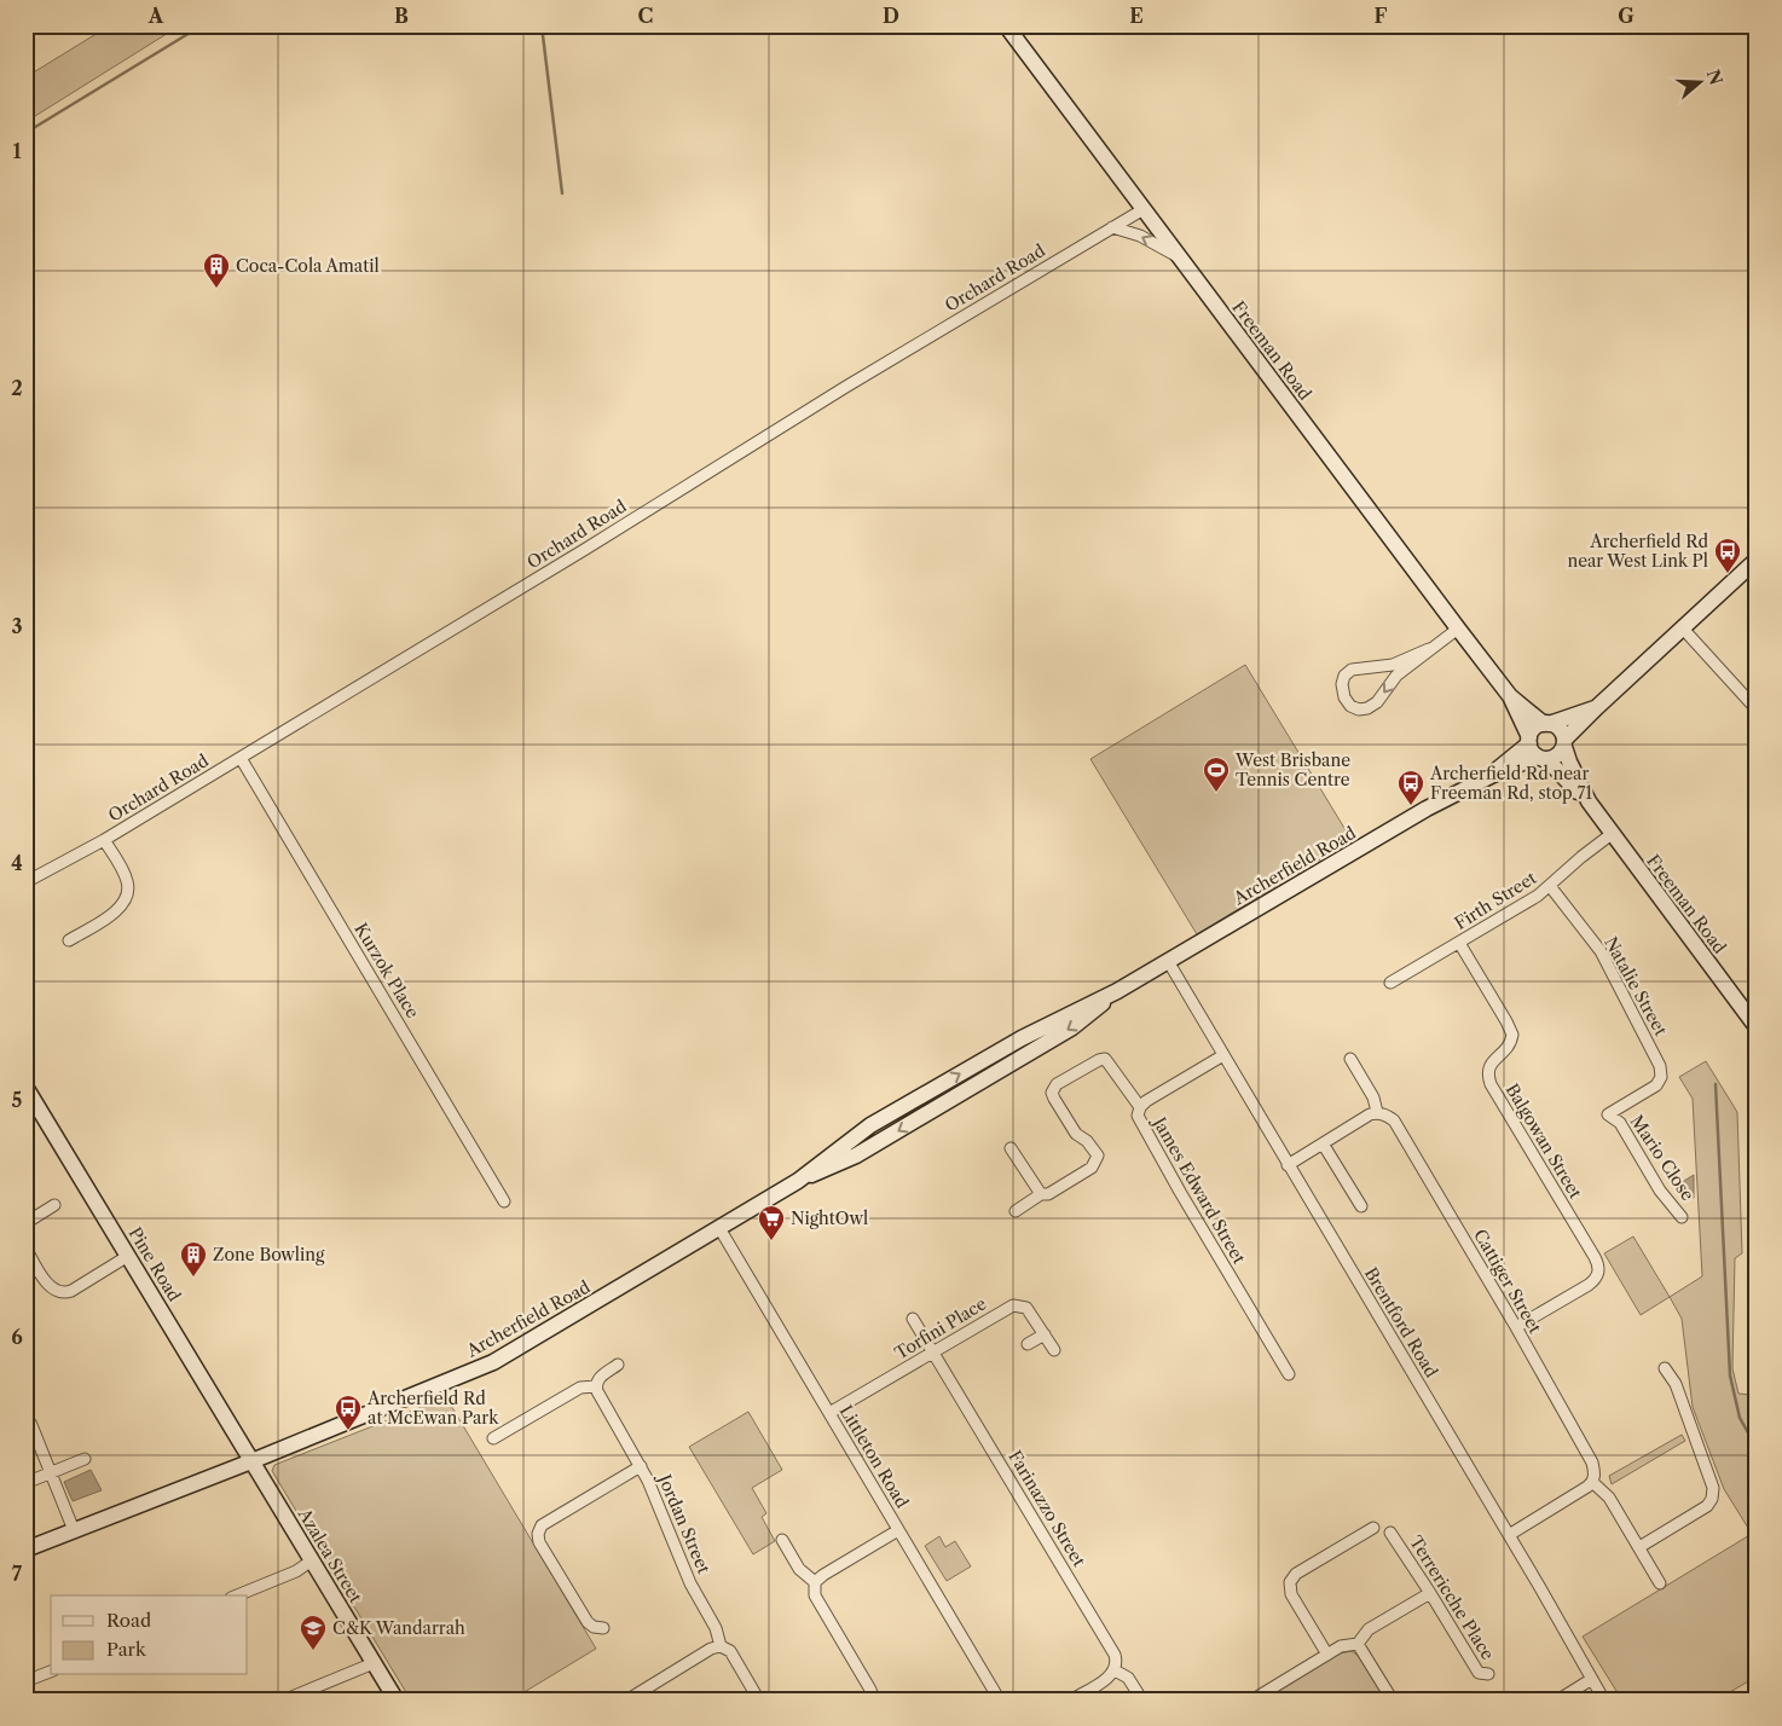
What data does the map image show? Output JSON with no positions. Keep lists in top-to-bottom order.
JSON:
{
  "streets": {
    "main road": [
      "Freeman Road",
      "Archerfield Road",
      "Pine Road",
      "Azalea Street"
    ],
    "street": [
      "Orchard Road",
      "Firth Street",
      "Kurzok Place",
      "Natalie Street",
      "Balgowan Street",
      "Mario Close",
      "James Edward Street",
      "Cattiger Street",
      "Brentford Road",
      "Torfini Place",
      "Littleton Road",
      "Farinazzo Street",
      "Jordan Street",
      "Terrericche Place"
    ]
  },
  "crossings": [
    ["Orchard Road", "Freeman Road"],
    ["Orchard Road", "Kurzok Place"],
    ["Freeman Road", "Archerfield Road"],
    ["Freeman Road", "Firth Street"],
    ["Archerfield Road", "Pine Road"],
    ["Archerfield Road", "Brentford Road"],
    ["Archerfield Road", "Littleton Road"],
    ["Archerfield Road", "Azalea Street"],
    ["Firth Street", "Natalie Street"],
    ["Firth Street", "Balgowan Street"],
    ["Natalie Street", "Mario Close"],
    ["Balgowan Street", "Cattiger Street"],
    ["James Edward Street", "Brentford Road"],
    ["Pine Road", "Azalea Street"],
    ["Torfini Place", "Littleton Road"],
    ["Torfini Place", "Farinazzo Street"]
  ],
  "places": {
    "building": ["Coca-Cola Amatil", "Zone Bowling"],
    "bus stop": ["Archerfield Rd near West Link Pl", "Archerfield Rd near Freeman Rd, stop 71", "Archerfield Rd at McEwan Park"],
    "sports": ["West Brisbane Tennis Centre"],
    "supermarket": ["NightOwl"],
    "school or university": ["C&K Wandarrah"]
  },
  "legend": ["Road", "Park"],
  "north": "right",
  "grid": {
    "columns": [
      "A",
      "B",
      "C",
      "D",
      "E",
      "F",
      "G"
    ],
    "rows": [
      "1",
      "2",
      "3",
      "4",
      "5",
      "6",
      "7"
    ]
  }
}
